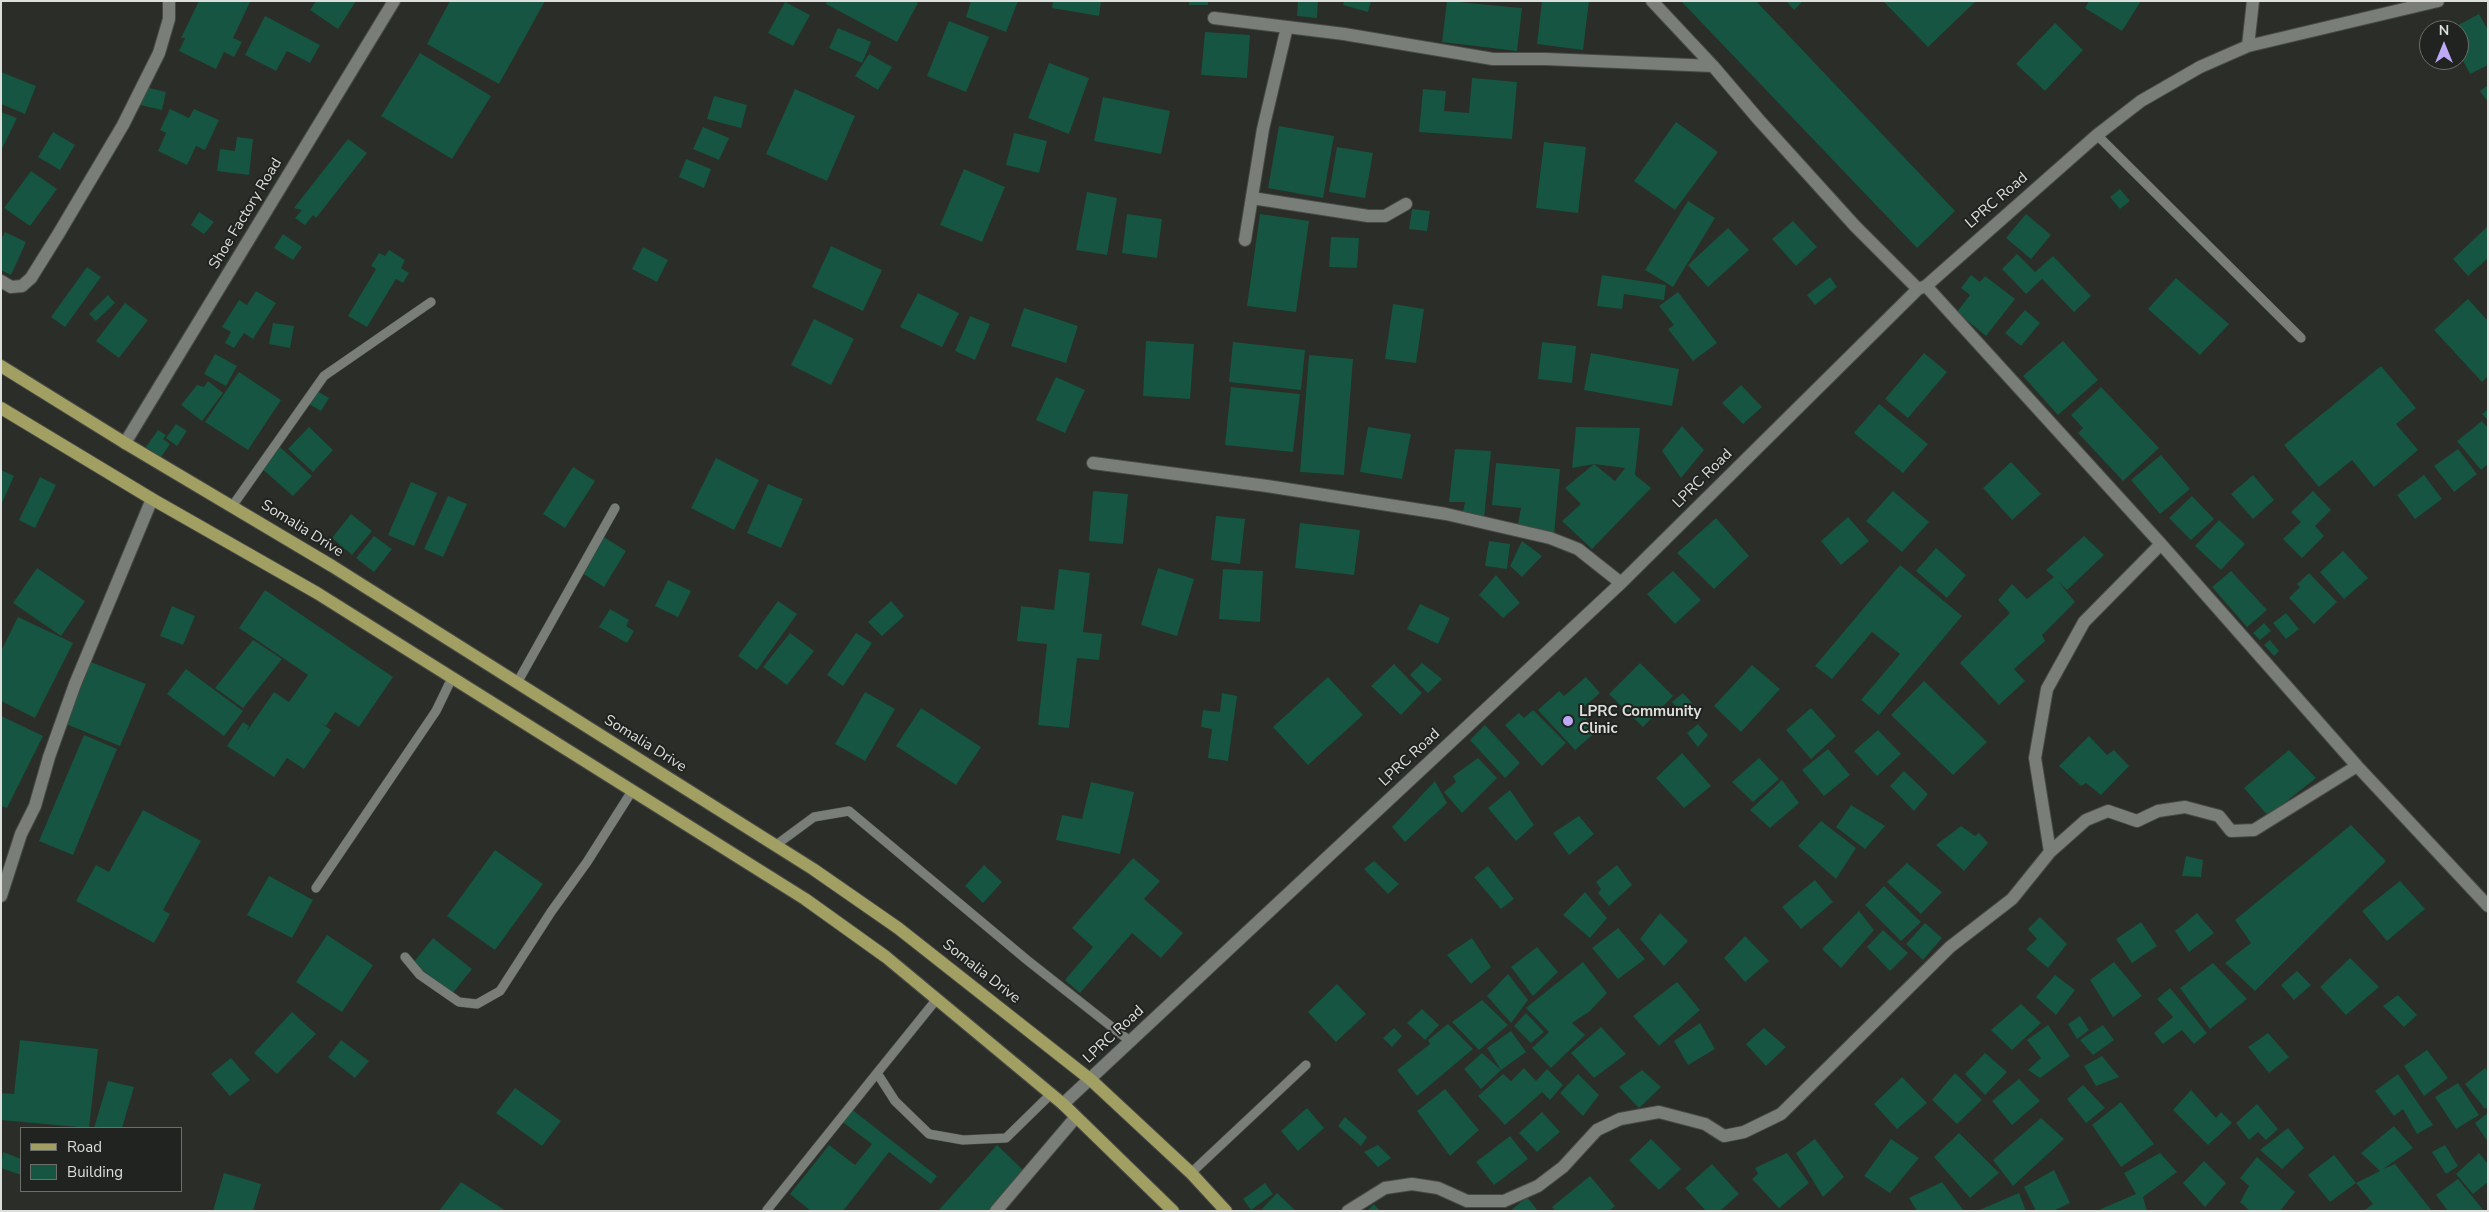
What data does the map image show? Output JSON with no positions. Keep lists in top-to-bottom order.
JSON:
{
  "streets": {
    "main road": ["Somalia Drive"],
    "street": ["LPRC Road", "Shoe Factory Road"]
  },
  "crossings": [
    ["LPRC Road", "Somalia Drive"],
    ["Shoe Factory Road", "Somalia Drive"]
  ],
  "places": ["LPRC Community Clinic"],
  "legend": ["Road", "Building"],
  "north": "top"
}
